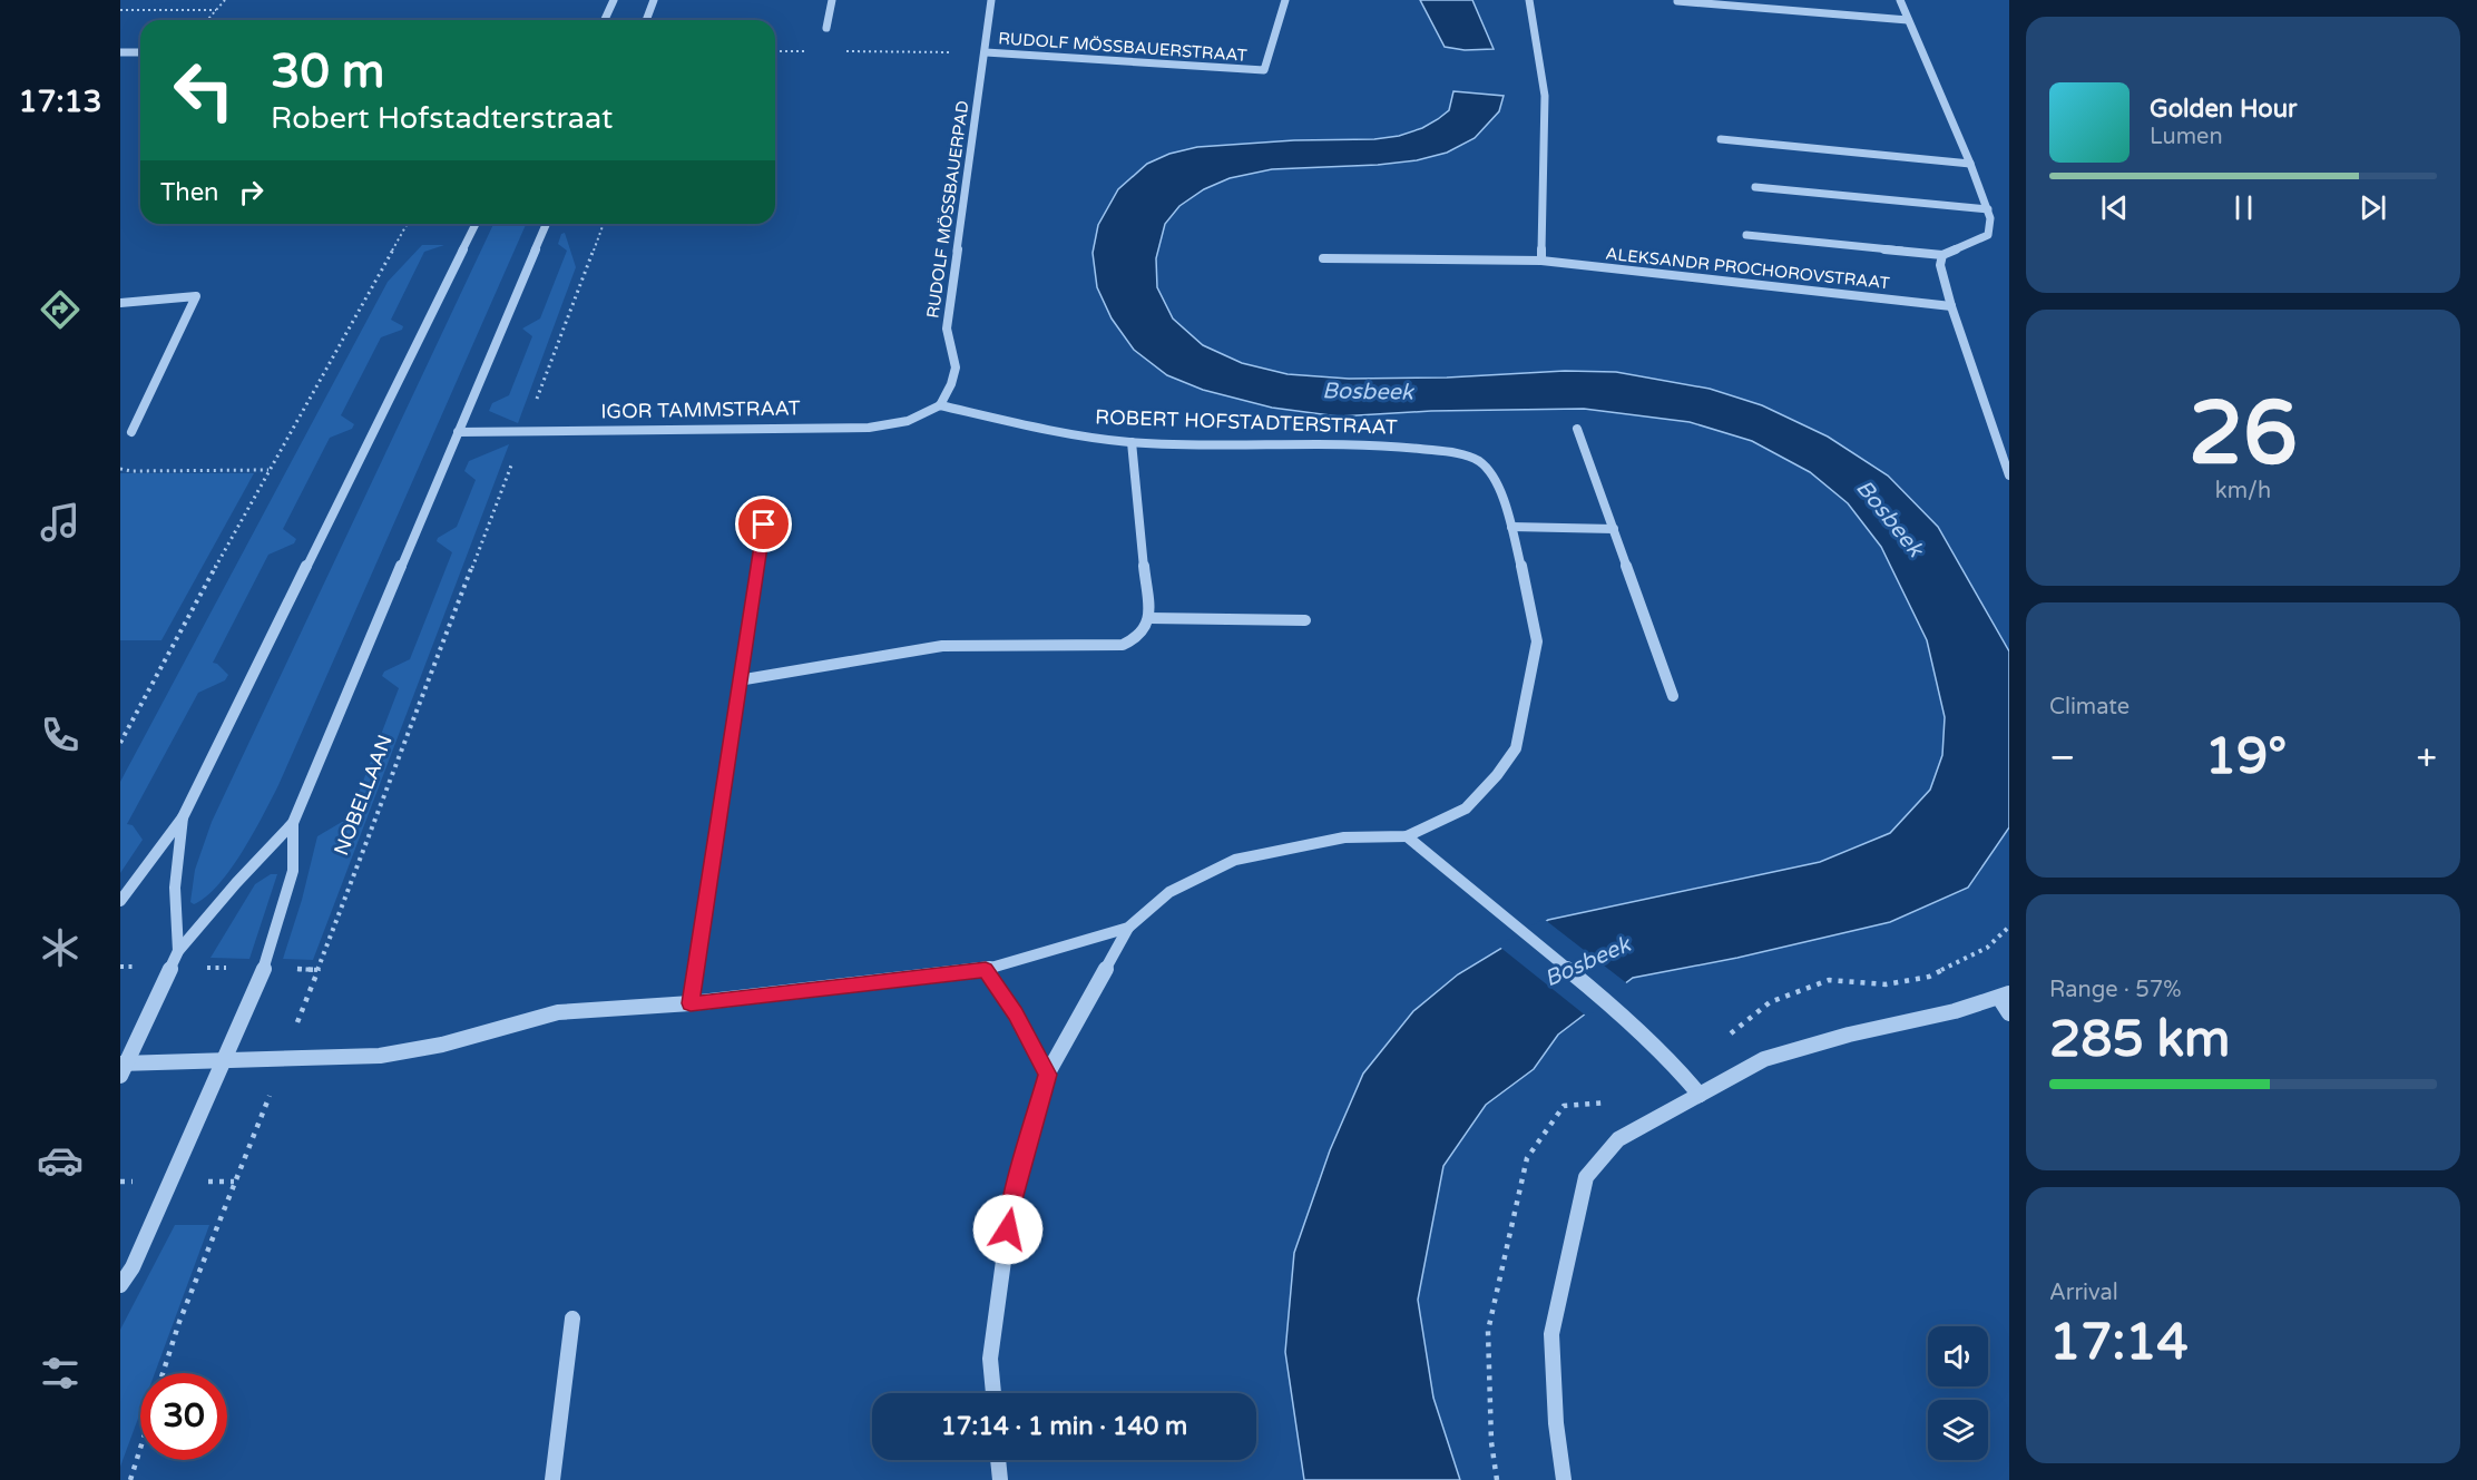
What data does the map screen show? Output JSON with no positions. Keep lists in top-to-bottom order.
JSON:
{
  "streets": {
    "street": [
      "RUDOLF MÖSSBAUERSTRAAT",
      "RUDOLF MÖSSBAUERPAD",
      "ALEKSANDR PROCHOROVSTRAAT",
      "IGOR TAMMSTRAAT",
      "ROBERT HOFSTADTERSTRAAT"
    ],
    "path": ["NOBELLAAN"]
  },
  "crossings": [
    ["RUDOLF MÖSSBAUERSTRAAT", "RUDOLF MÖSSBAUERPAD"],
    ["RUDOLF MÖSSBAUERPAD", "IGOR TAMMSTRAAT"],
    ["RUDOLF MÖSSBAUERPAD", "ROBERT HOFSTADTERSTRAAT"],
    ["IGOR TAMMSTRAAT", "ROBERT HOFSTADTERSTRAAT"],
    ["IGOR TAMMSTRAAT", "NOBELLAAN"],
    ["ROBERT HOFSTADTERSTRAAT", "NOBELLAAN"]
  ],
  "water": ["Bosbeek"],
  "page": {
    "tabs": "17:13",
    "turn": ["30 m", "Robert Hofstadterstraat"],
    "song": ["Golden Hour", "Lumen"],
    "then": "Then",
    "tile": [
      ["26", "km/h"],
      "Climate",
      ["Range · 57%", "285 km"],
      ["Arrival", "17:14"]
    ],
    "heat": ["−", "19°", "+"],
    "limit": "30",
    "trip": "17:14 · 1 min · 140 m"
  }
}
